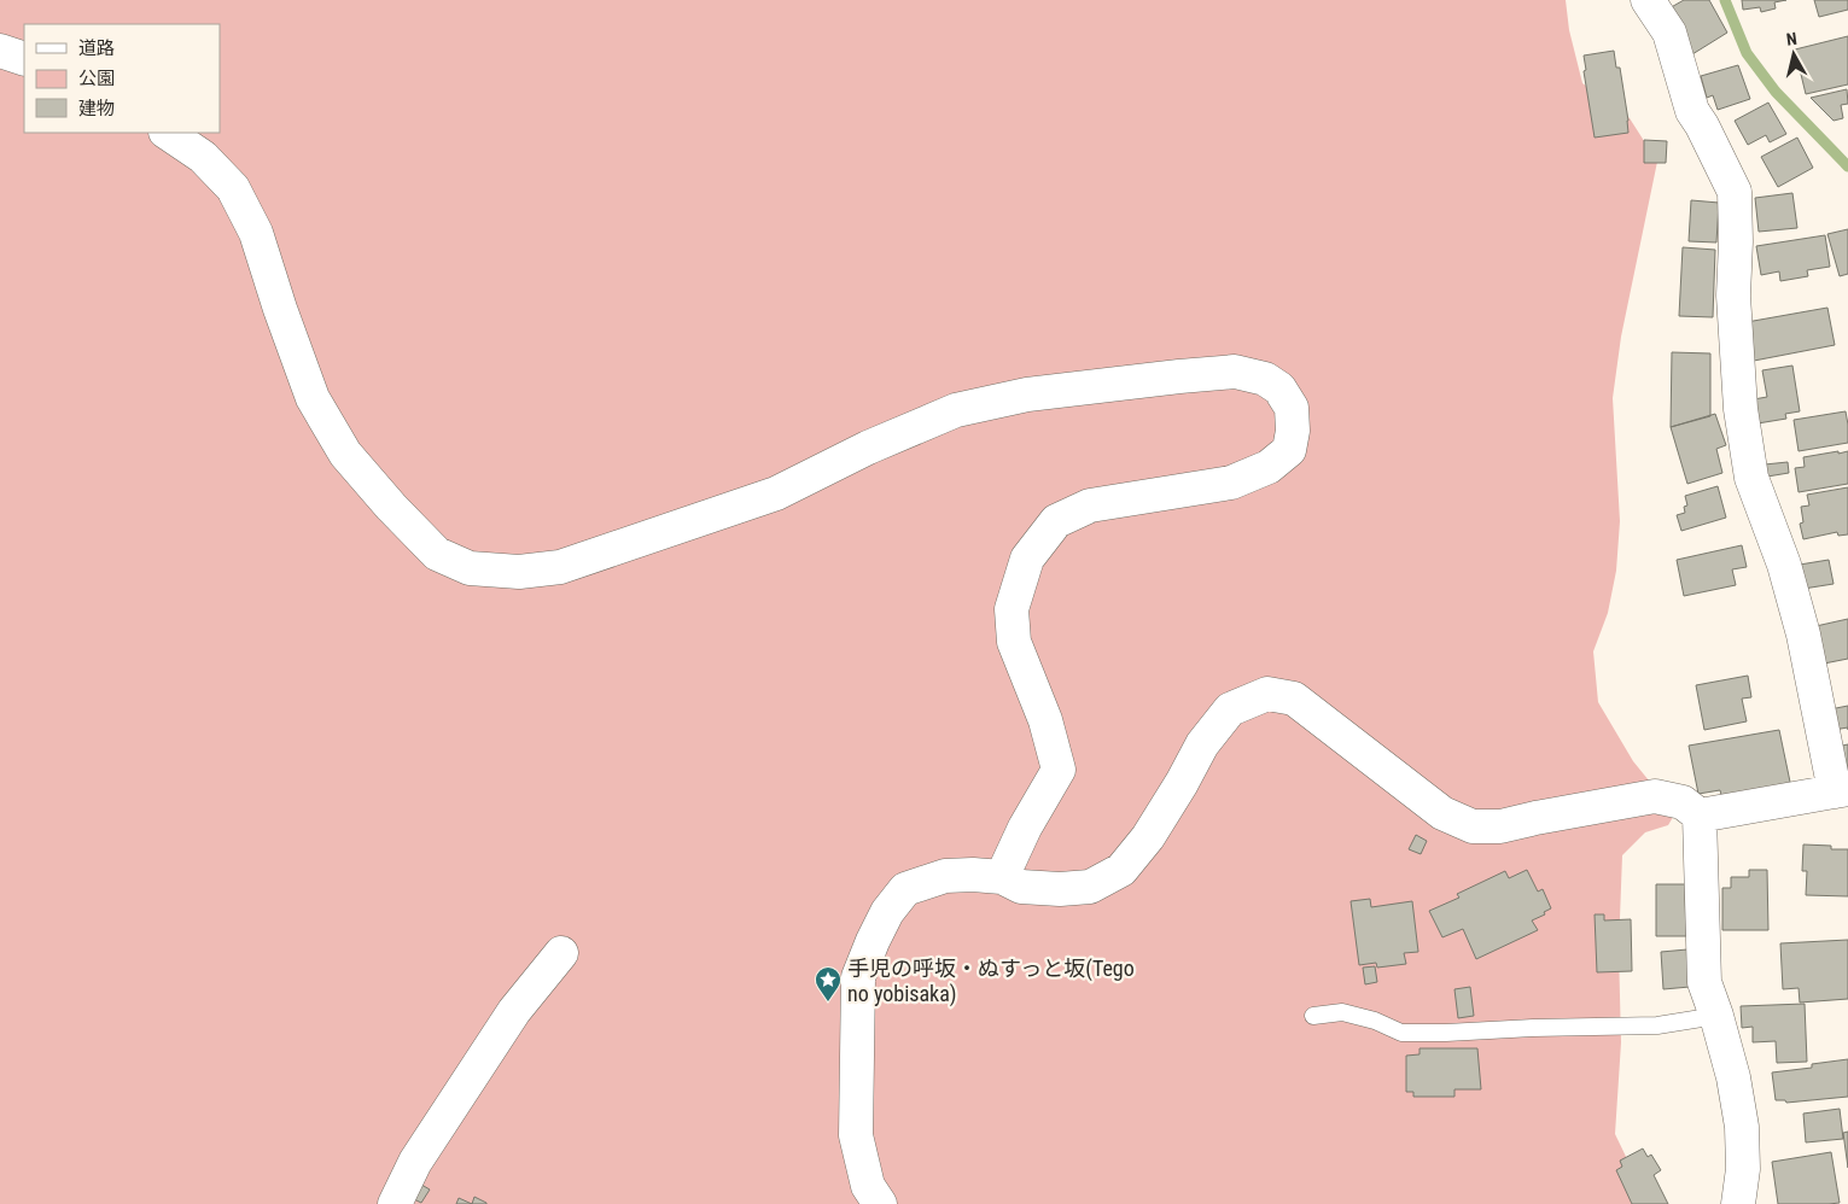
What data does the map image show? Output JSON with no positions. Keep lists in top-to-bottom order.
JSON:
{
  "places": {
    "place": ["手児の呼坂・ぬすっと坂(Tego no yobisaka)"]
  },
  "legend": ["道路", "公園", "建物"],
  "north": "top"
}
